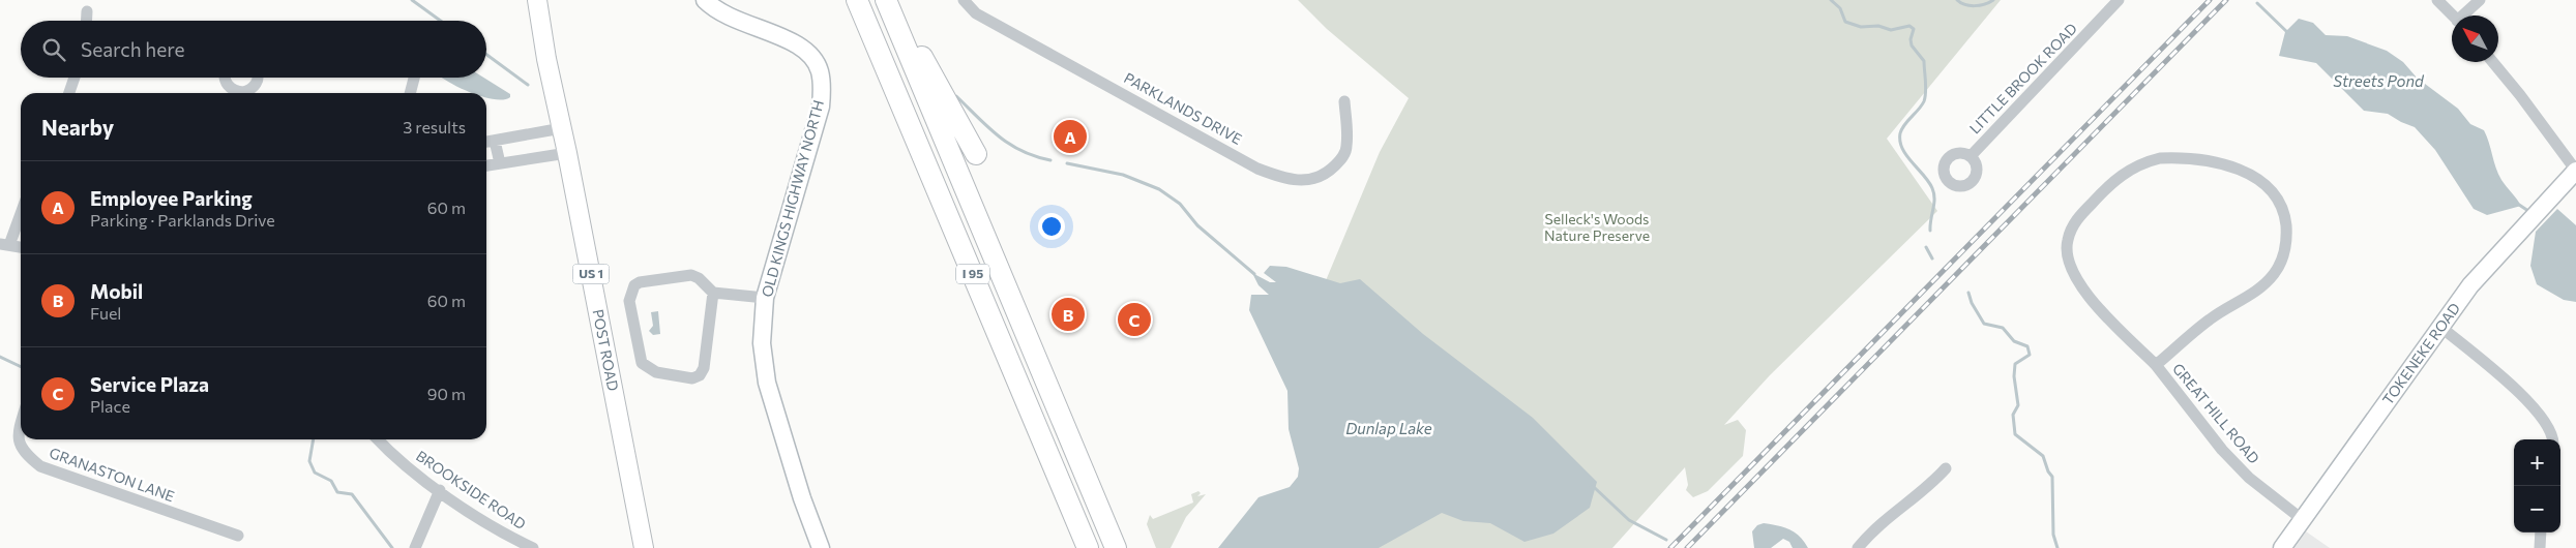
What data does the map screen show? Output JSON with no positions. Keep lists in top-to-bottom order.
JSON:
{
  "streets": {
    "highway": ["I 95"],
    "main road": ["US 1", "POST ROAD"],
    "street": [
      "LITTLE BROOK ROAD",
      "PARKLANDS DRIVE",
      "OLD KINGS HIGHWAY NORTH",
      "TOKENEKE ROAD",
      "GREAT HILL ROAD",
      "GRANASTON LANE",
      "BROOKSIDE ROAD"
    ]
  },
  "crossings": [
    ["TOKENEKE ROAD", "GREAT HILL ROAD"]
  ],
  "water": ["Streets Pond", "Dunlap Lake"],
  "parks": ["Selleck's Woods Nature Preserve"],
  "north": "top left",
  "page": {
    "search": "Search here",
    "heading": ["Nearby", "3 results"],
    "pins": ["A", "B", "C"],
    "list": [
      {
        "mark": "A",
        "name": "Employee Parking",
        "note": "Parking · Parklands Drive",
        "value": "60 m"
      },
      {
        "mark": "B",
        "name": "Mobil",
        "note": "Fuel",
        "value": "60 m"
      },
      {
        "mark": "C",
        "name": "Service Plaza",
        "note": "Place",
        "value": "90 m"
      }
    ],
    "map_buttons": ["+", "−"]
  }
}
